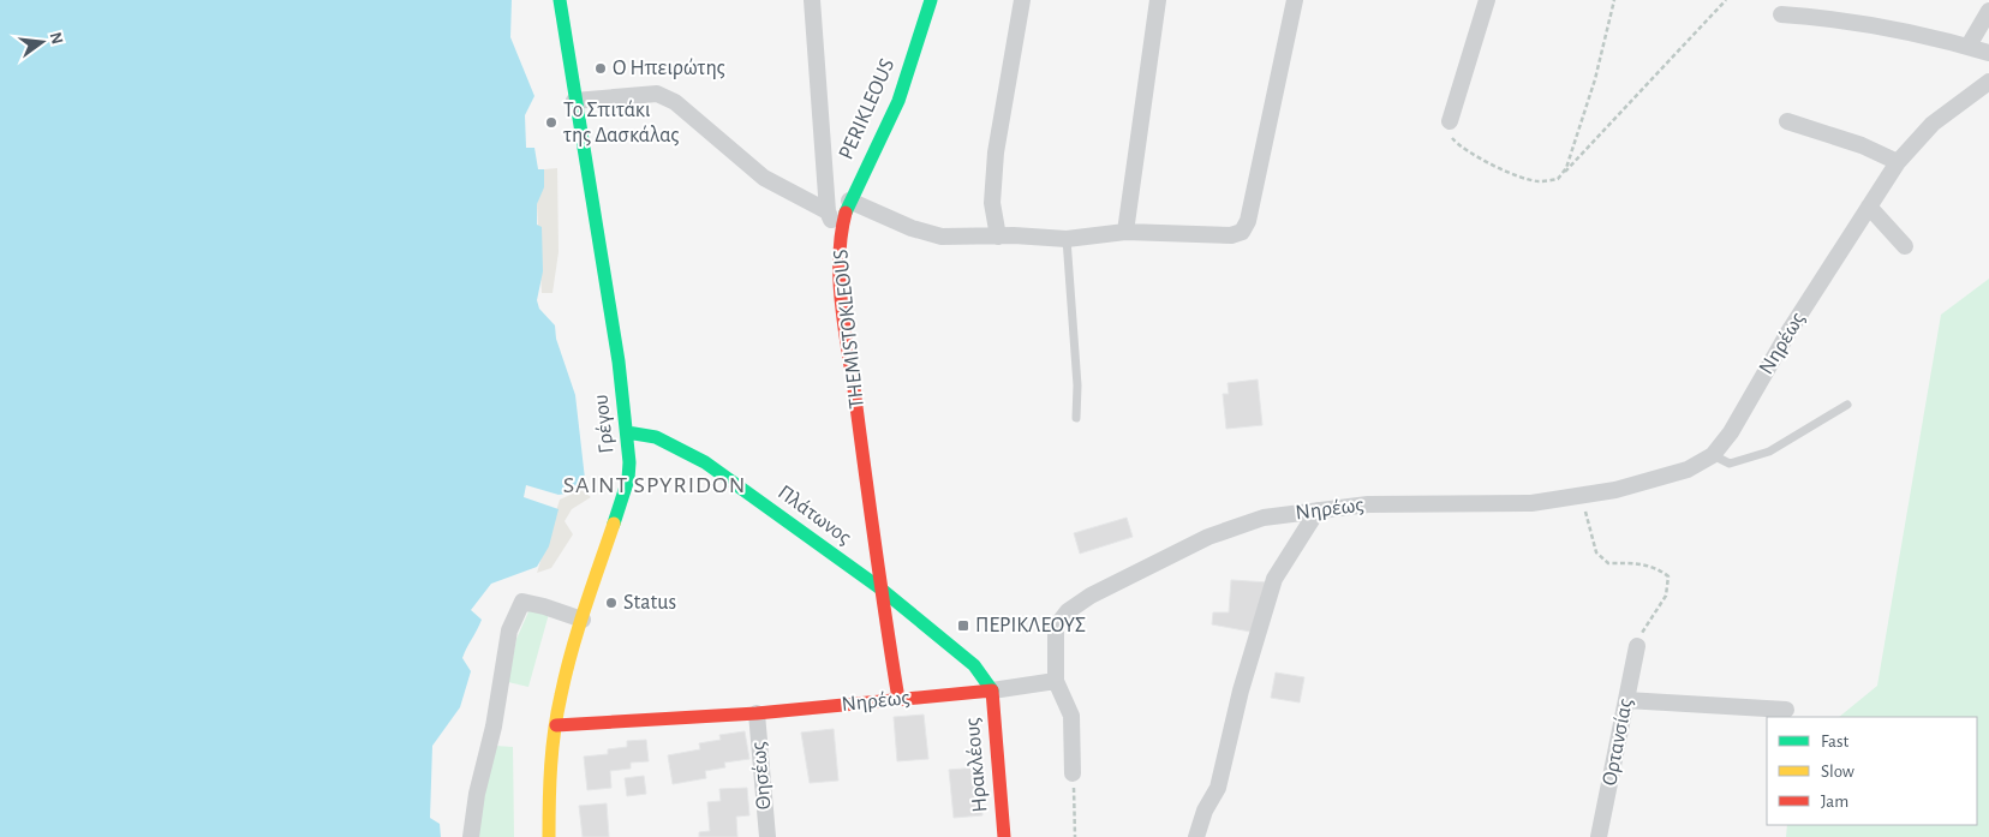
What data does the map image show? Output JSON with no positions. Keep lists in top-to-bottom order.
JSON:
{
  "streets": {
    "main road": [
      "PERIKLEOUS",
      "THEMISTOKLEOUS",
      "Νηρέως",
      "Γρέγου",
      "Πλάτωνος",
      "Ηρακλέους"
    ],
    "street": ["Ορτανσίας", "Θησέως"]
  },
  "crossings": [
    ["PERIKLEOUS", "THEMISTOKLEOUS"],
    ["THEMISTOKLEOUS", "Νηρέως"],
    ["THEMISTOKLEOUS", "Πλάτωνος"],
    ["Νηρέως", "Γρέγου"],
    ["Νηρέως", "Πλάτωνος"],
    ["Νηρέως", "Ηρακλέους"],
    ["Νηρέως", "Θησέως"],
    ["Γρέγου", "Πλάτωνος"],
    ["Πλάτωνος", "Ηρακλέους"]
  ],
  "districts": ["SAINT SPYRIDON"],
  "places": {
    "other": ["Ο Ηπειρώτης", "Το Σπιτάκι της Δασκάλας", "Status"],
    "transit": ["ΠΕΡΙΚΛΕΟΥΣ"]
  },
  "legend": ["Fast", "Slow", "Jam"],
  "north": "right"
}
